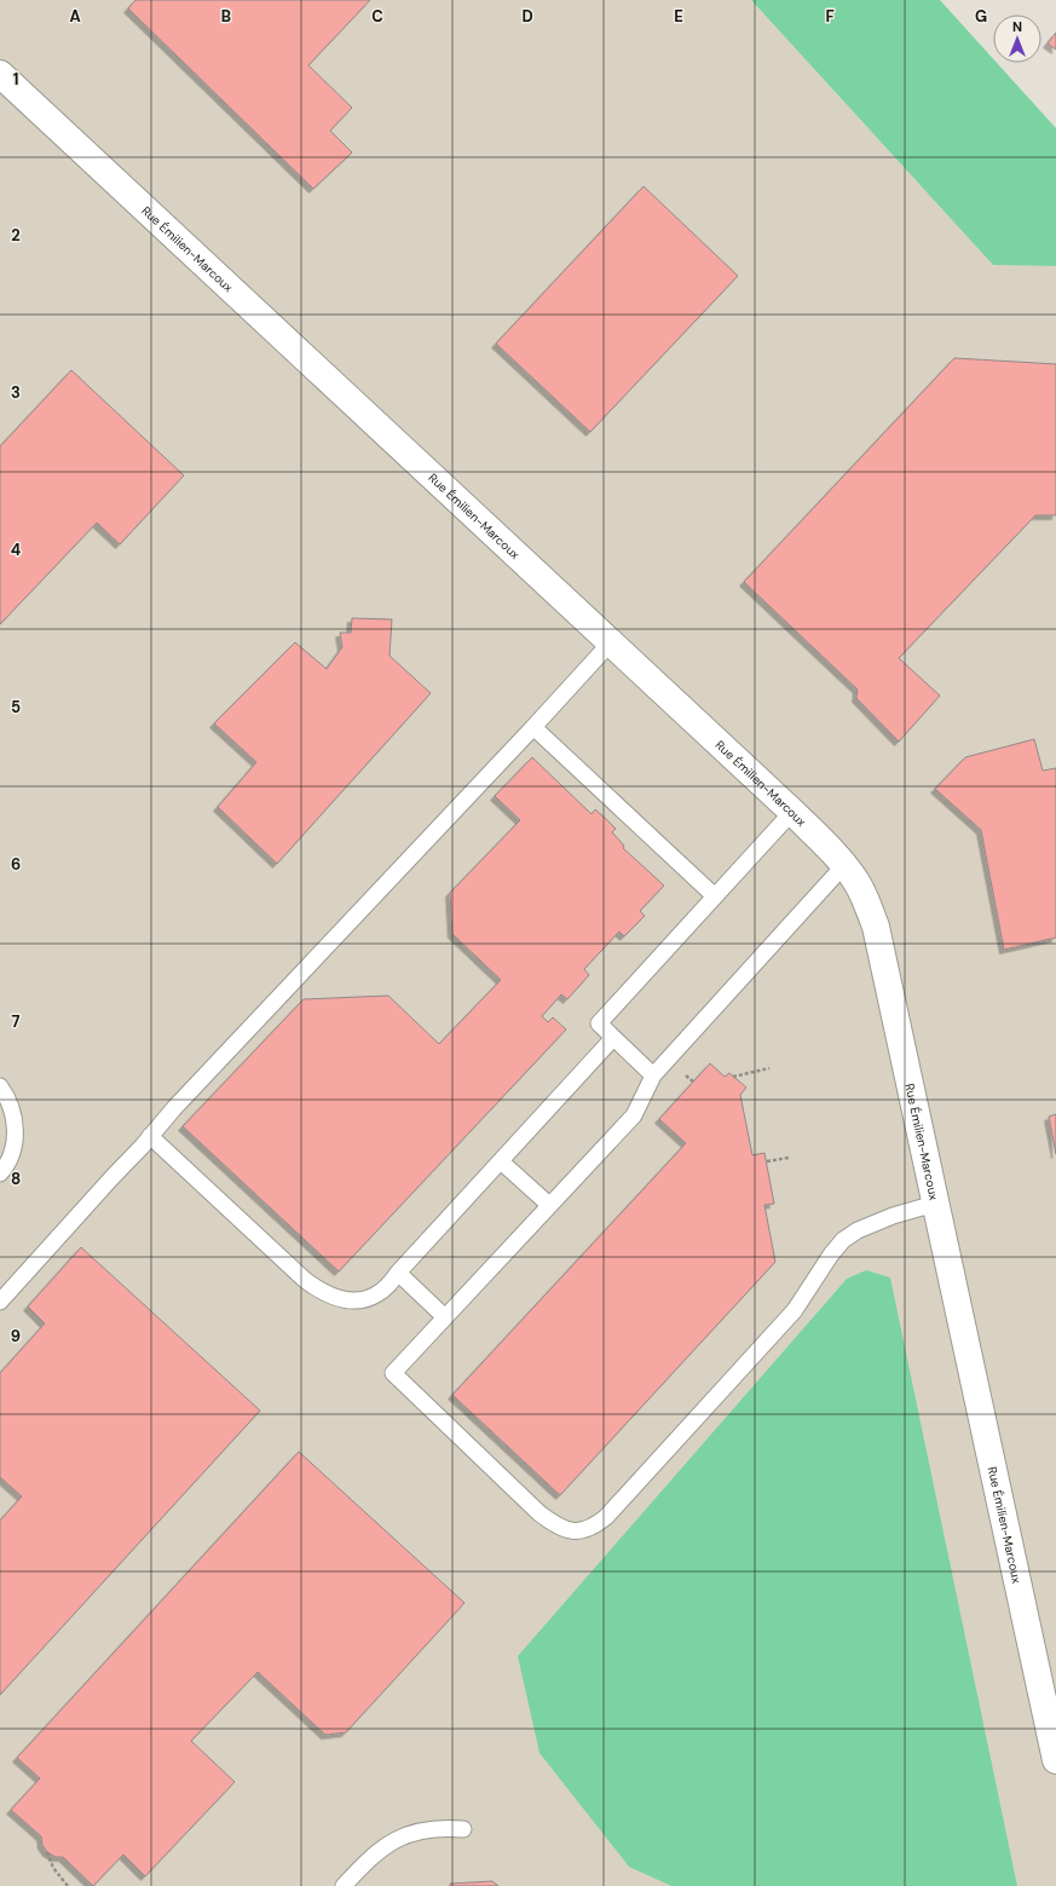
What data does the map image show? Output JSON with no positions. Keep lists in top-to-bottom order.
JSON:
{
  "streets": {
    "street": ["Rue Émilien-Marcoux"]
  },
  "north": "top",
  "grid": {
    "columns": [
      "A",
      "B",
      "C",
      "D",
      "E",
      "F",
      "G"
    ],
    "rows": [
      "1",
      "2",
      "3",
      "4",
      "5",
      "6",
      "7",
      "8",
      "9"
    ]
  }
}
